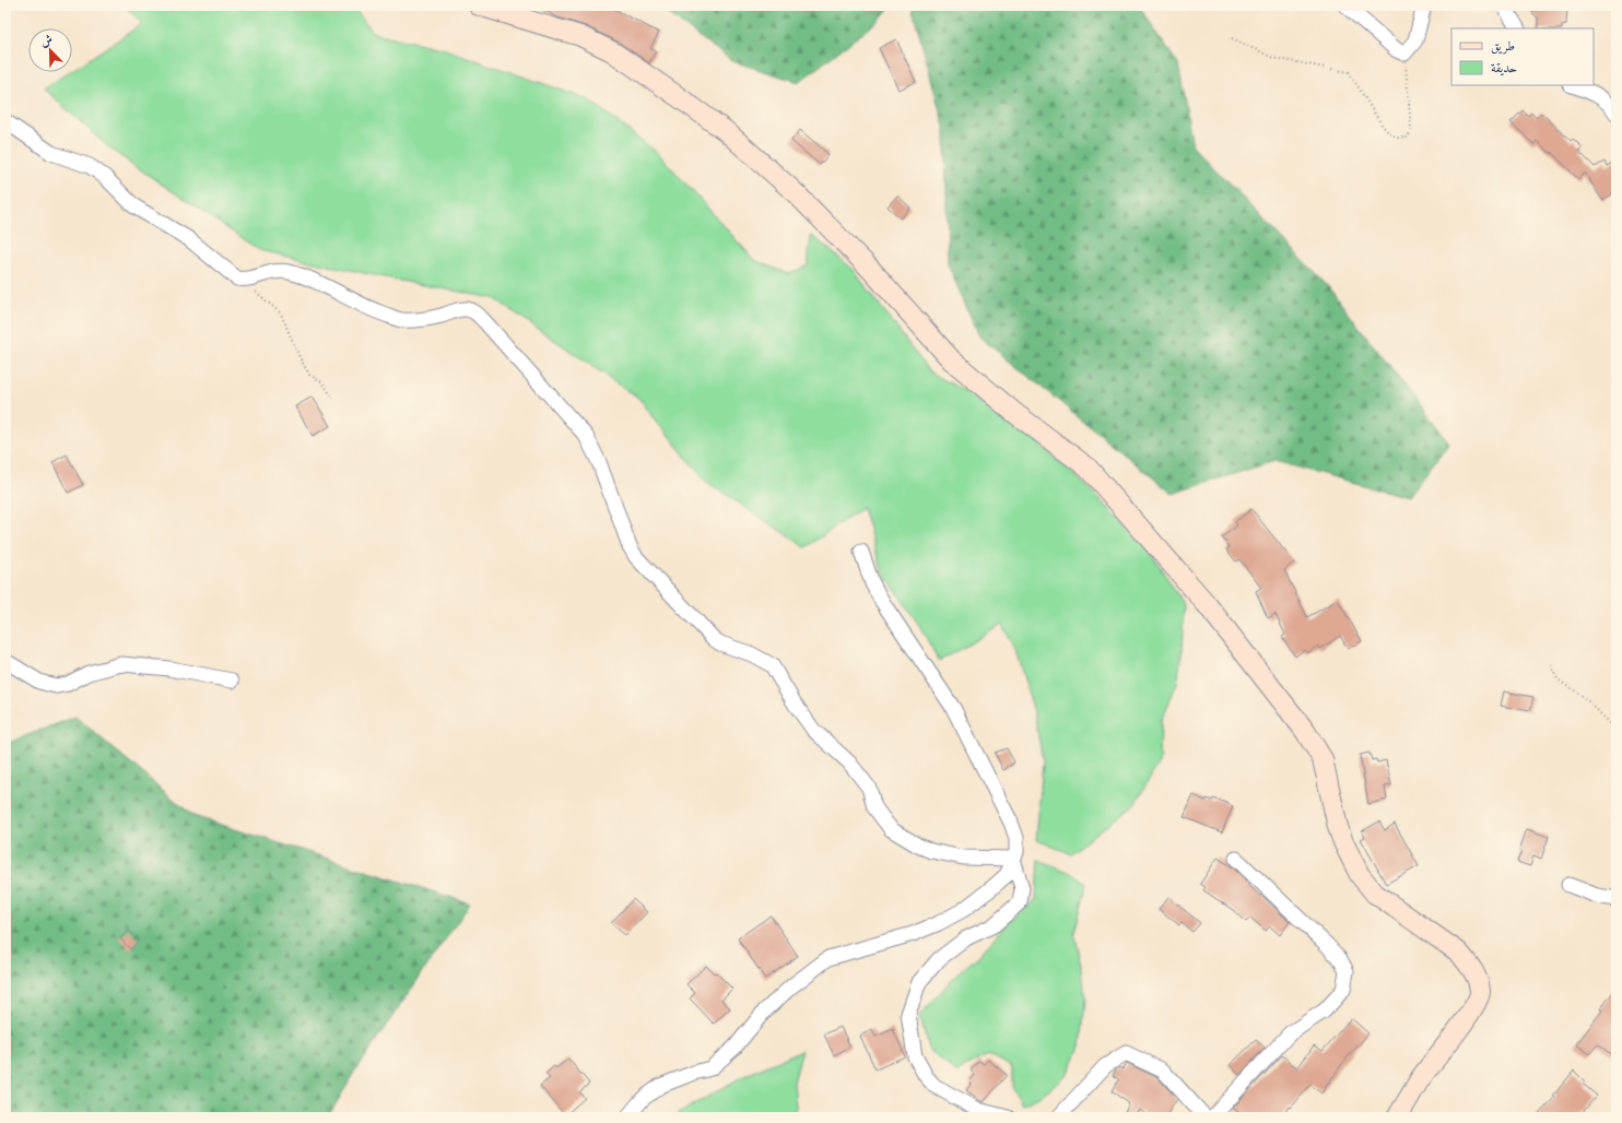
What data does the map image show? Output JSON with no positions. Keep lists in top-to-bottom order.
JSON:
{
  "legend": ["طريق", "حديقة"],
  "north": "top left"
}
